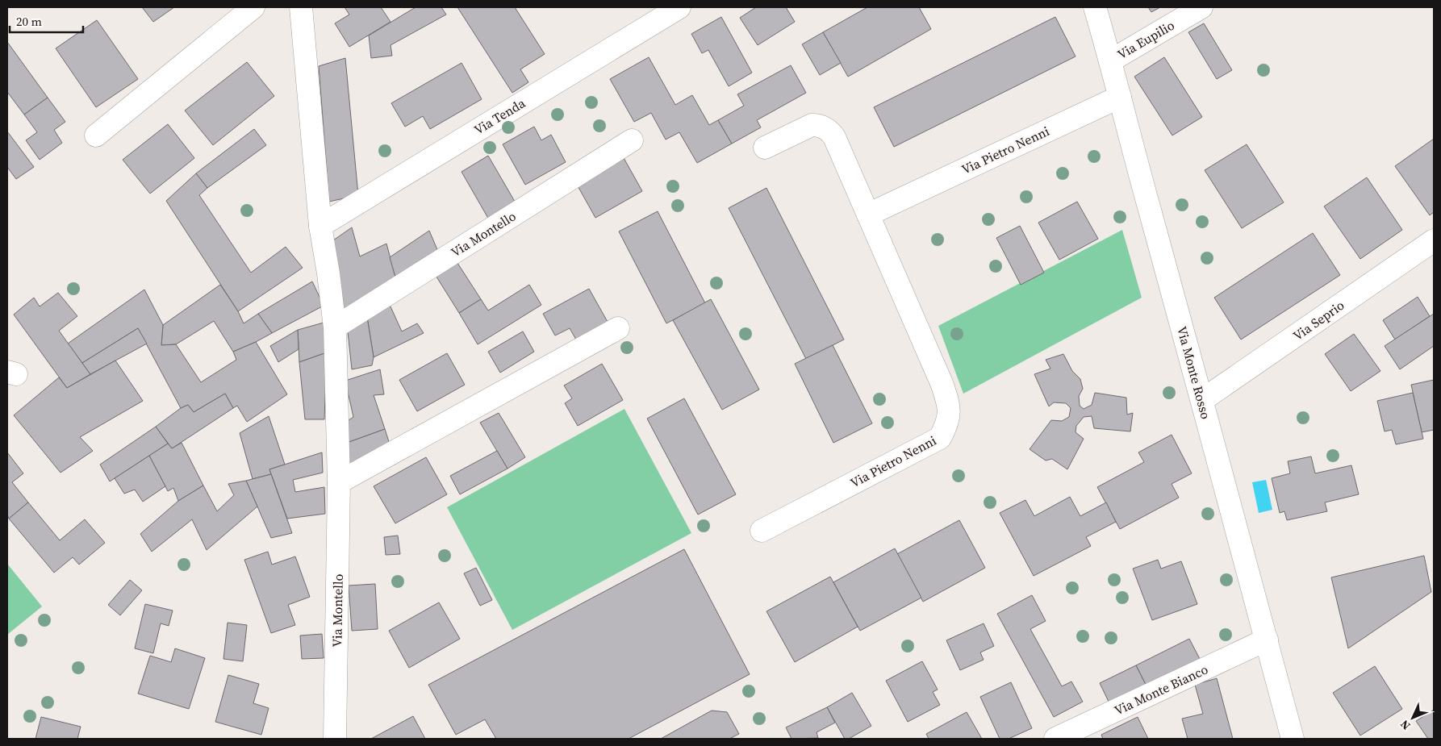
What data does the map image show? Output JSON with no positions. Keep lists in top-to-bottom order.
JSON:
{
  "streets": {
    "street": [
      "Via Eupilio",
      "Via Tenda",
      "Via Pietro Nenni",
      "Via Montello",
      "Via Seprio",
      "Via Monte Rosso",
      "Via Monte Bianco"
    ]
  },
  "crossings": [
    ["Via Eupilio", "Via Monte Rosso"],
    ["Via Tenda", "Via Montello"],
    ["Via Pietro Nenni", "Via Monte Rosso"],
    ["Via Seprio", "Via Monte Rosso"],
    ["Via Monte Rosso", "Via Monte Bianco"]
  ],
  "scale_bar": "20 m",
  "north": "bottom left"
}
